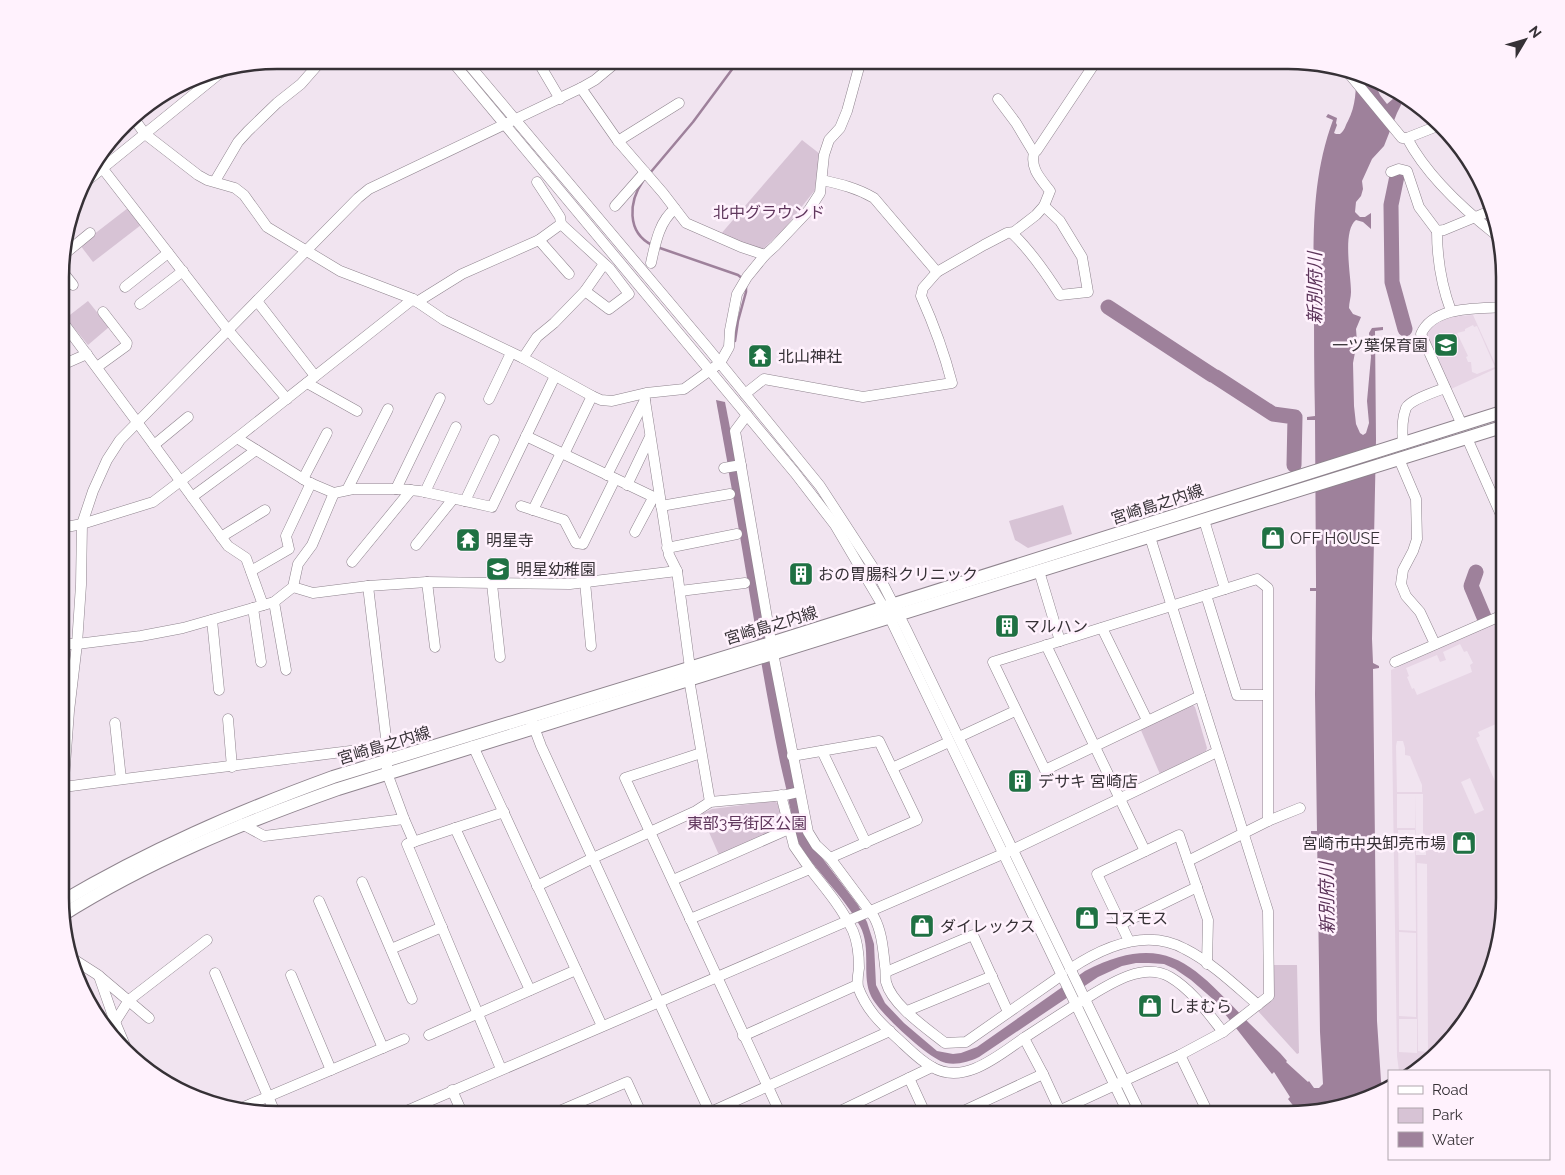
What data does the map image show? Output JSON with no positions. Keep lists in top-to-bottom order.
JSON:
{
  "streets": {
    "main road": ["宮崎島之内線"]
  },
  "water": ["新別府川"],
  "parks": ["北中グラウンド", "東部3号街区公園"],
  "places": {
    "school or university": ["一ツ葉保育園", "明星幼稚園"],
    "temple": ["北山神社", "明星寺"],
    "shop": [
      "OFF HOUSE",
      "宮崎市中央卸売市場",
      "コスモス",
      "ダイレックス",
      "しまむら"
    ],
    "building": ["おの胃腸科クリニック", "マルハン", "デサキ 宮崎店"]
  },
  "legend": ["Road", "Park", "Water"],
  "north": "top right"
}
